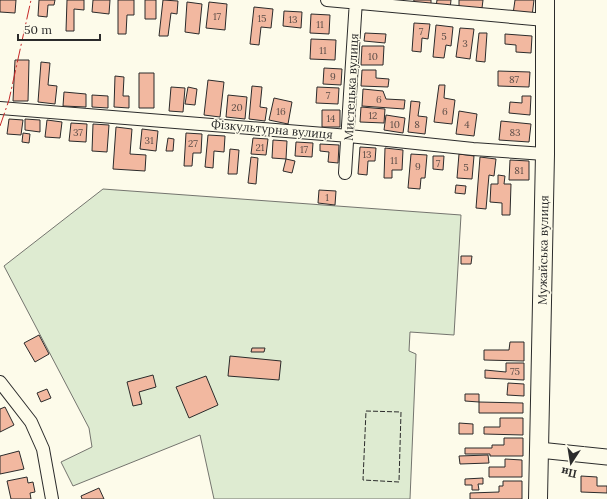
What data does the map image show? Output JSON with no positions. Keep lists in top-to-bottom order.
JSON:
{
  "streets": {
    "highway": ["Мужайська вулиця"],
    "street": ["Мистецька вулиця", "Фізкультурна вулиця"]
  },
  "crossings": [
    ["Мистецька вулиця", "Фізкультурна вулиця"],
    ["Фізкультурна вулиця", "Мужайська вулиця"]
  ],
  "house_numbers": [
    "17",
    "15",
    "13",
    "11",
    "7",
    "5",
    "3",
    "11",
    "10",
    "9",
    "87",
    "7",
    "6",
    "20",
    "16",
    "6",
    "12",
    "14",
    "10",
    "8",
    "4",
    "37",
    "83",
    "31",
    "27",
    "21",
    "17",
    "13",
    "11",
    "7",
    "9",
    "5",
    "81",
    "1",
    "75"
  ],
  "scale_bar": "50 m",
  "north": "bottom"
}
